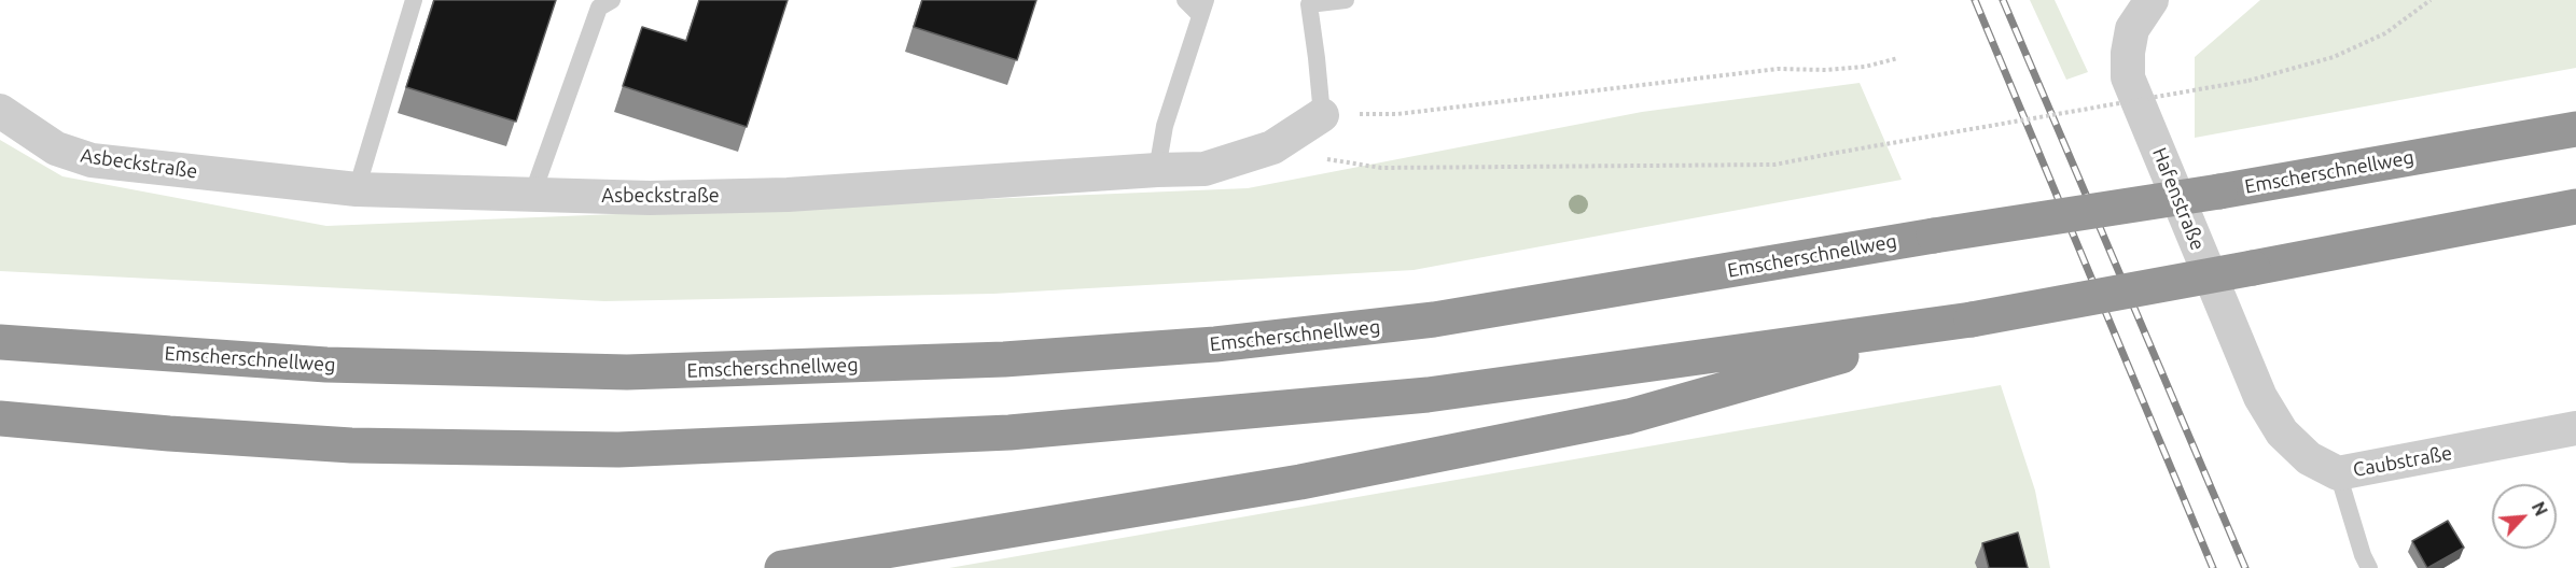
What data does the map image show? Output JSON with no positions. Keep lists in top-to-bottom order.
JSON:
{
  "streets": {
    "highway": ["Emscherschnellweg"],
    "street": ["Asbeckstraße", "Hafenstraße", "Caubstraße"]
  },
  "crossings": [
    ["Hafenstraße", "Caubstraße"]
  ],
  "north": "top right"
}
